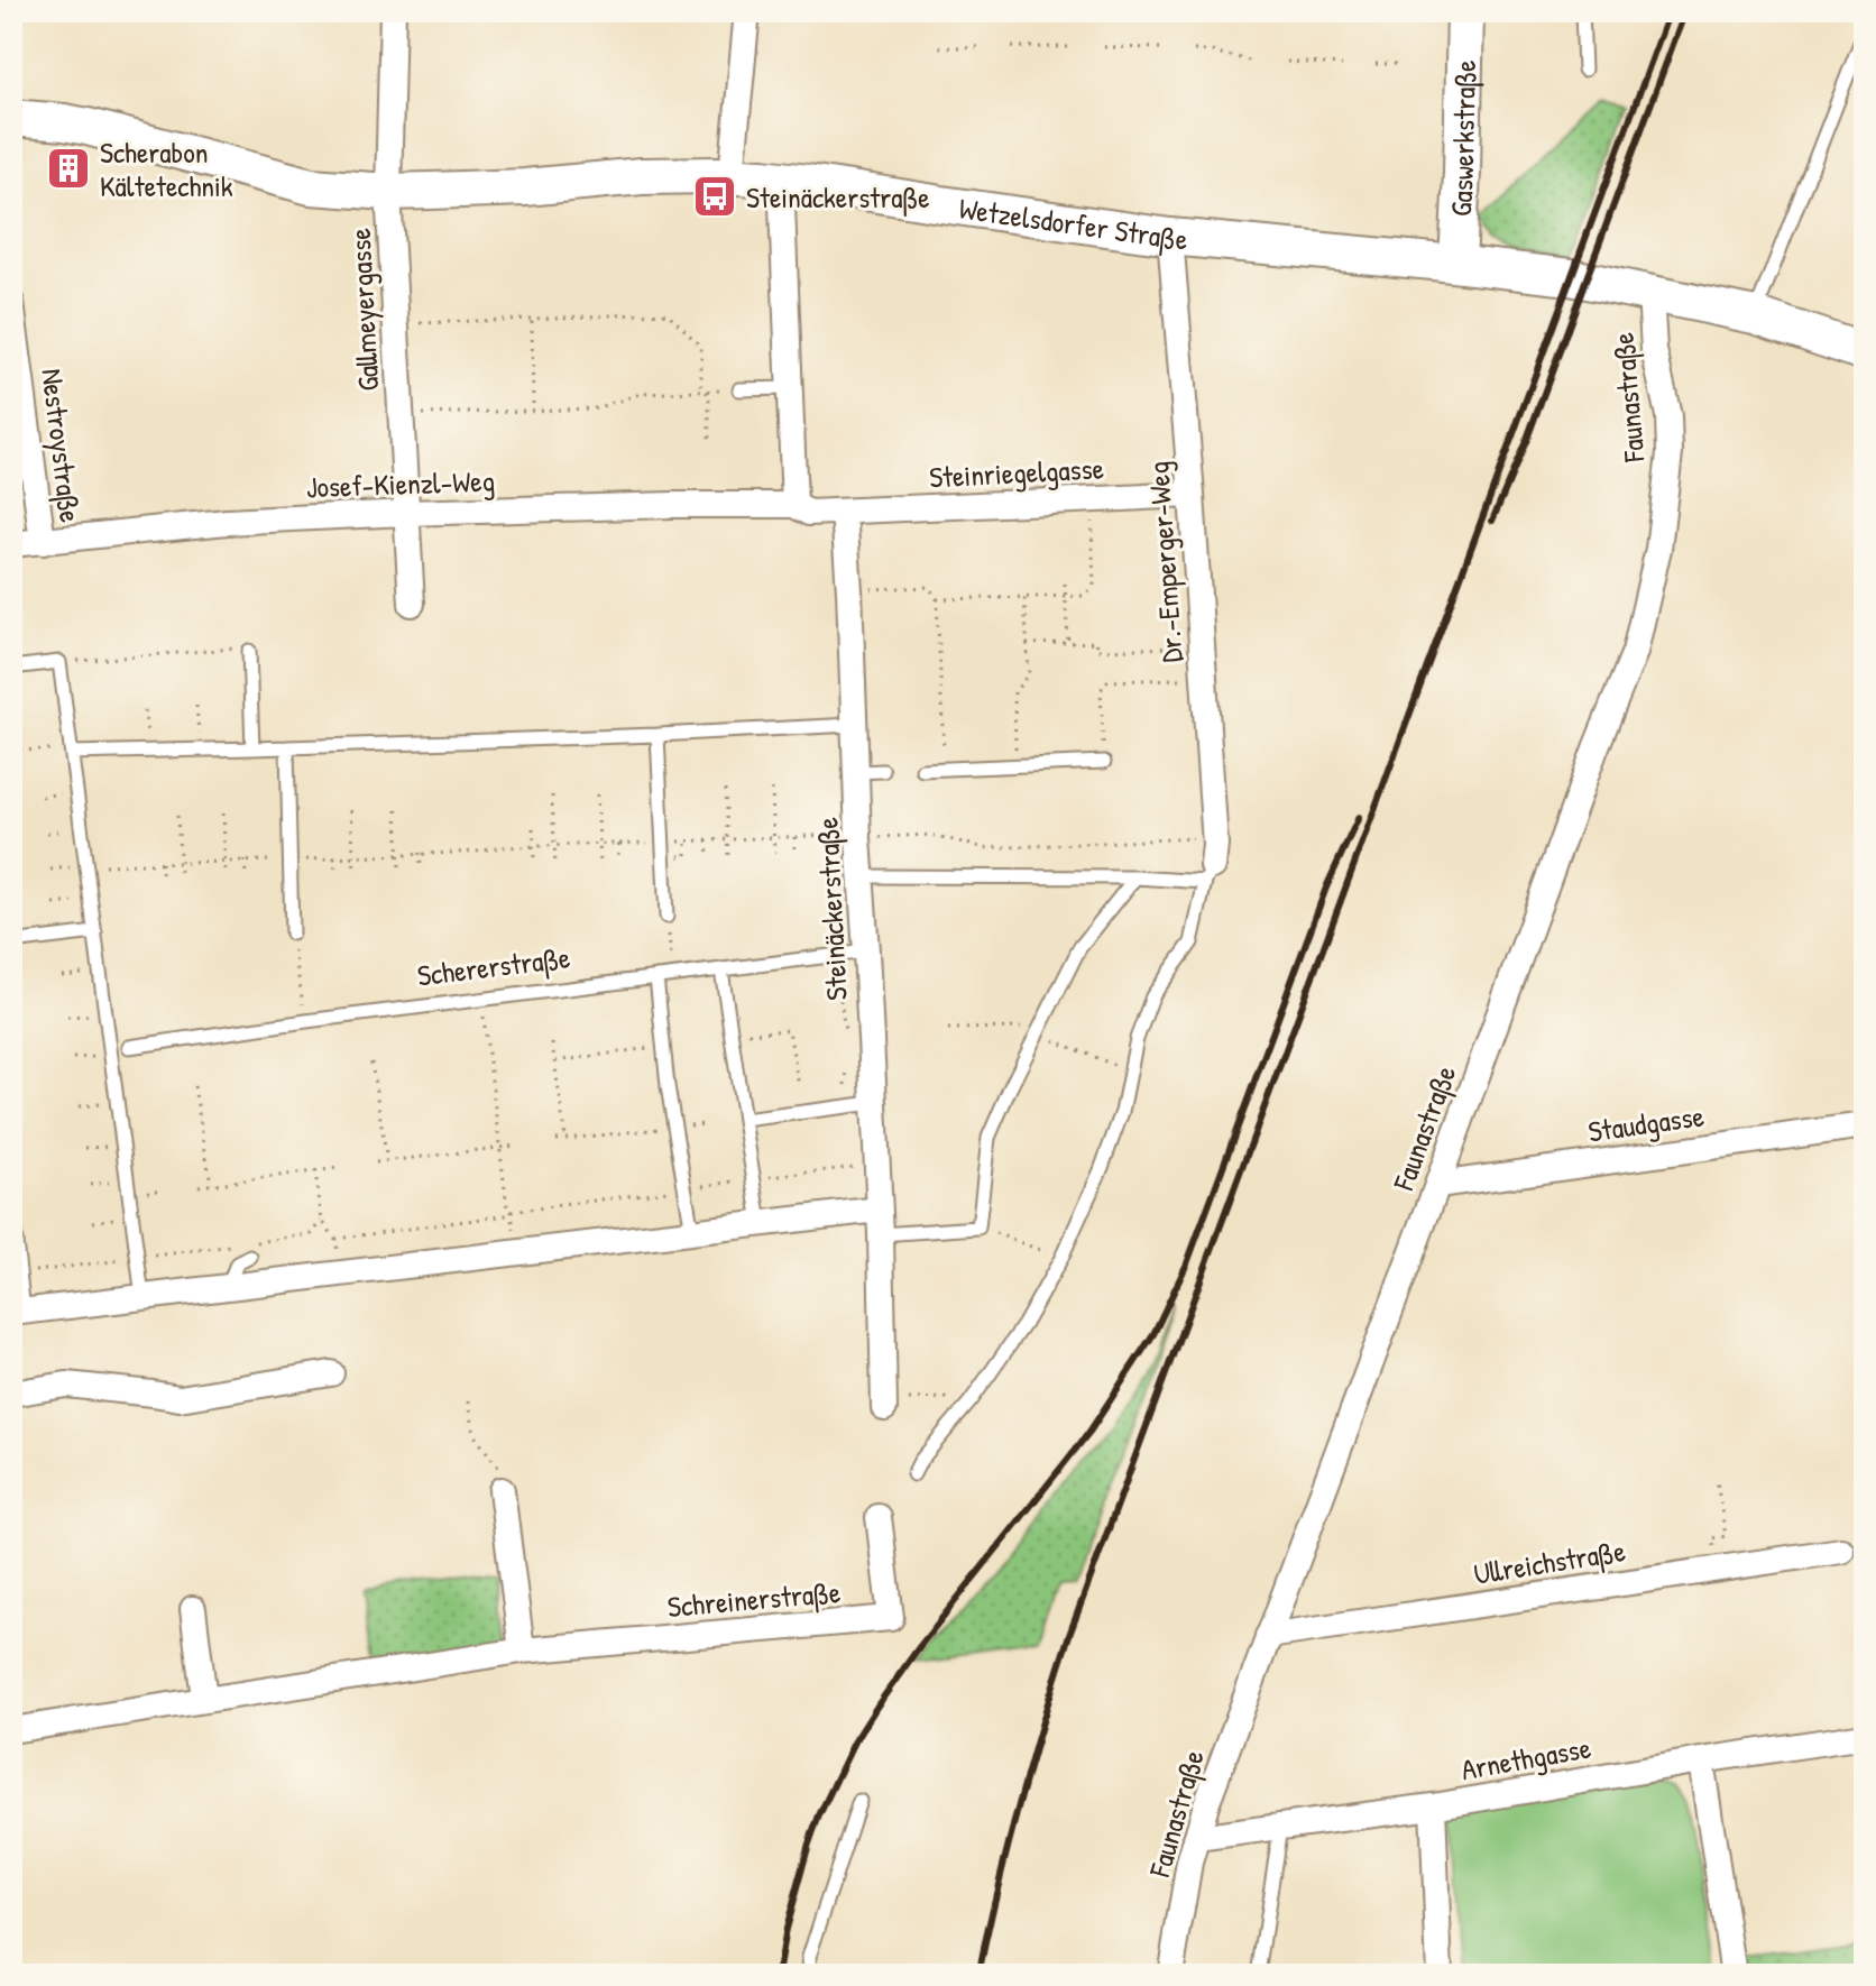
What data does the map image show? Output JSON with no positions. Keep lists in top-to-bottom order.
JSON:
{
  "streets": {
    "main road": ["Gaswerkstraße", "Wetzelsdorfer Straße"],
    "street": [
      "Gallmeyergasse",
      "Faunastraße",
      "Nestroystraße",
      "Steinriegelgasse",
      "Josef-Kienzl-Weg",
      "Dr.-Emperger-Weg",
      "Steinäckerstraße",
      "Staudgasse",
      "Ullreichstraße",
      "Schreinerstraße",
      "Arnethgasse"
    ],
    "lane": ["Schererstraße"]
  },
  "crossings": [
    ["Gaswerkstraße", "Wetzelsdorfer Straße"],
    ["Wetzelsdorfer Straße", "Gallmeyergasse"],
    ["Wetzelsdorfer Straße", "Faunastraße"],
    ["Wetzelsdorfer Straße", "Dr.-Emperger-Weg"],
    ["Gallmeyergasse", "Josef-Kienzl-Weg"],
    ["Faunastraße", "Staudgasse"],
    ["Faunastraße", "Ullreichstraße"],
    ["Faunastraße", "Arnethgasse"],
    ["Nestroystraße", "Josef-Kienzl-Weg"],
    ["Steinriegelgasse", "Dr.-Emperger-Weg"],
    ["Steinriegelgasse", "Steinäckerstraße"],
    ["Steinäckerstraße", "Schererstraße"]
  ],
  "places": {
    "building": ["Scherabon Kältetechnik"],
    "bus stop": ["Steinäckerstraße"]
  }
}
